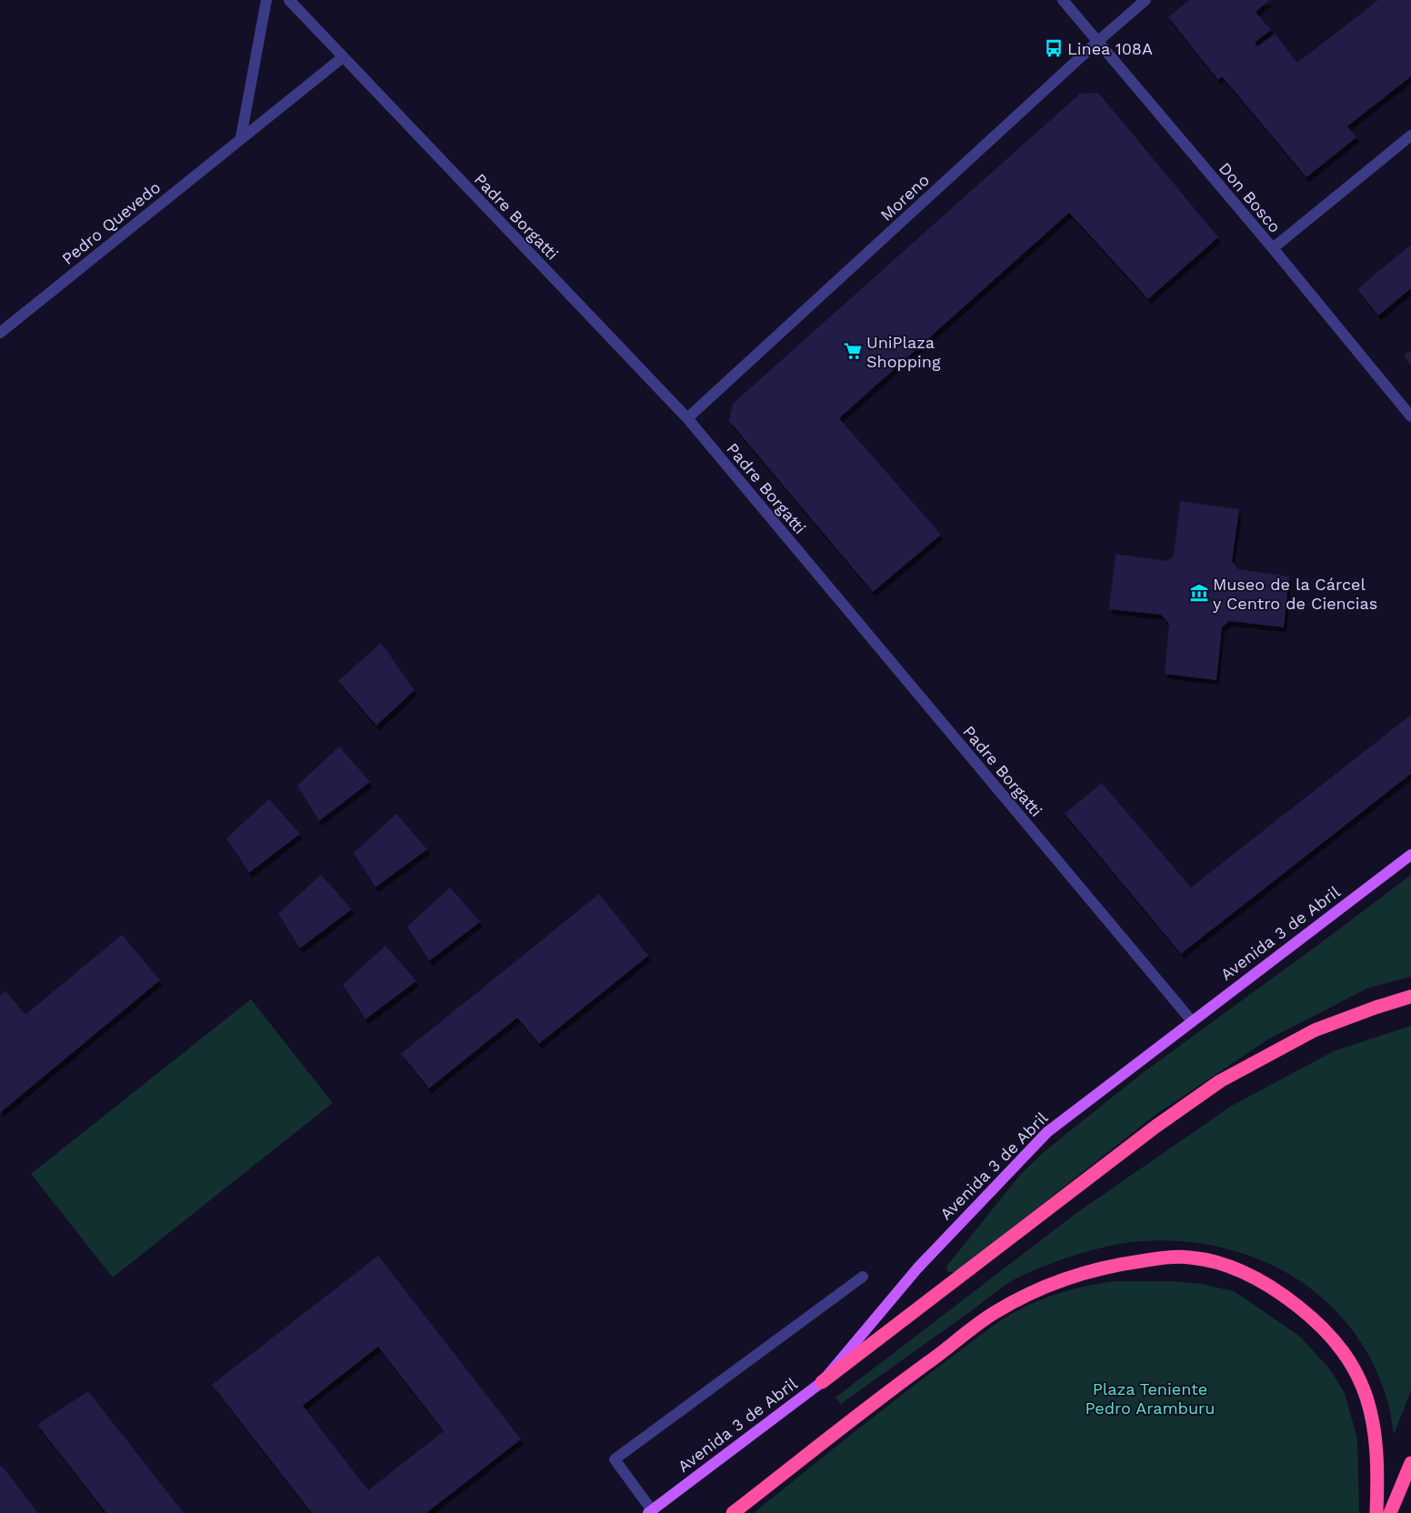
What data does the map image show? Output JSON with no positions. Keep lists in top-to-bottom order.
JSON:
{
  "streets": {
    "main road": ["Avenida 3 de Abril"],
    "street": [
      "Moreno",
      "Don Bosco",
      "Padre Borgatti",
      "Pedro Quevedo"
    ]
  },
  "crossings": [
    ["Moreno", "Don Bosco"],
    ["Moreno", "Padre Borgatti"],
    ["Padre Borgatti", "Pedro Quevedo"],
    ["Padre Borgatti", "Avenida 3 de Abril"]
  ],
  "parks": ["Plaza Teniente Pedro Aramburu"],
  "places": {
    "bus stop": ["Linea 108A"],
    "supermarket": ["UniPlaza Shopping"],
    "museum": ["Museo de la Cárcel y Centro de Ciencias"]
  }
}
